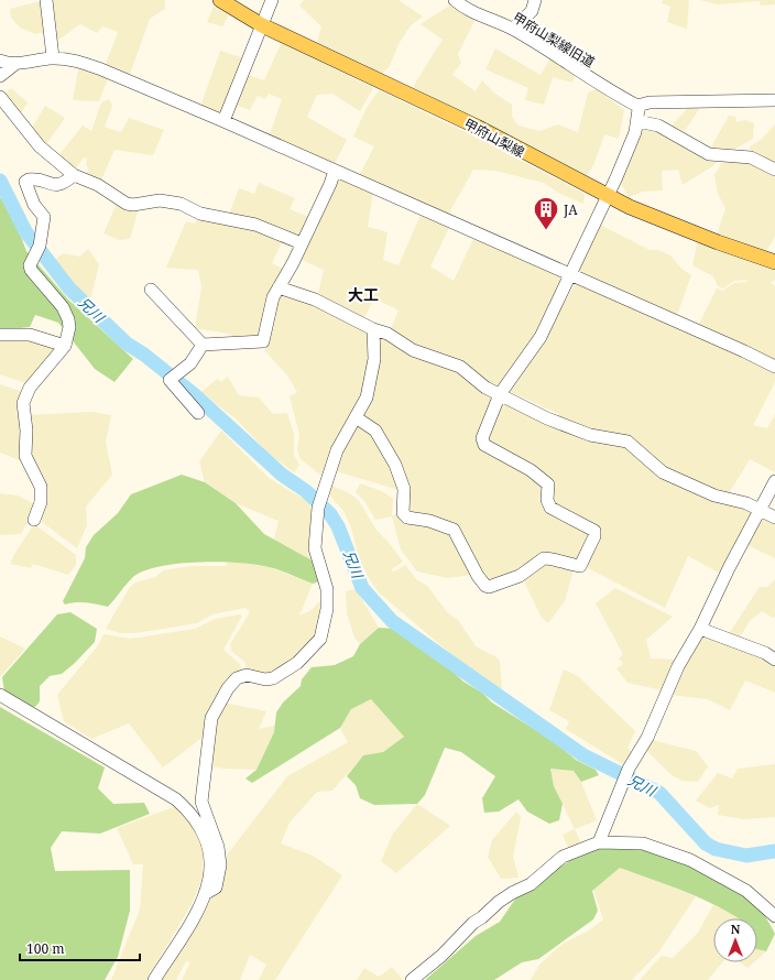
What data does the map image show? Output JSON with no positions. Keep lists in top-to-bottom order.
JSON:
{
  "streets": {
    "main road": ["甲府山梨線"],
    "street": ["甲府山梨線旧道"]
  },
  "districts": ["大工"],
  "water": ["兄川"],
  "places": {
    "building": ["JA"]
  },
  "scale_bar": "100 m",
  "north": "top"
}
